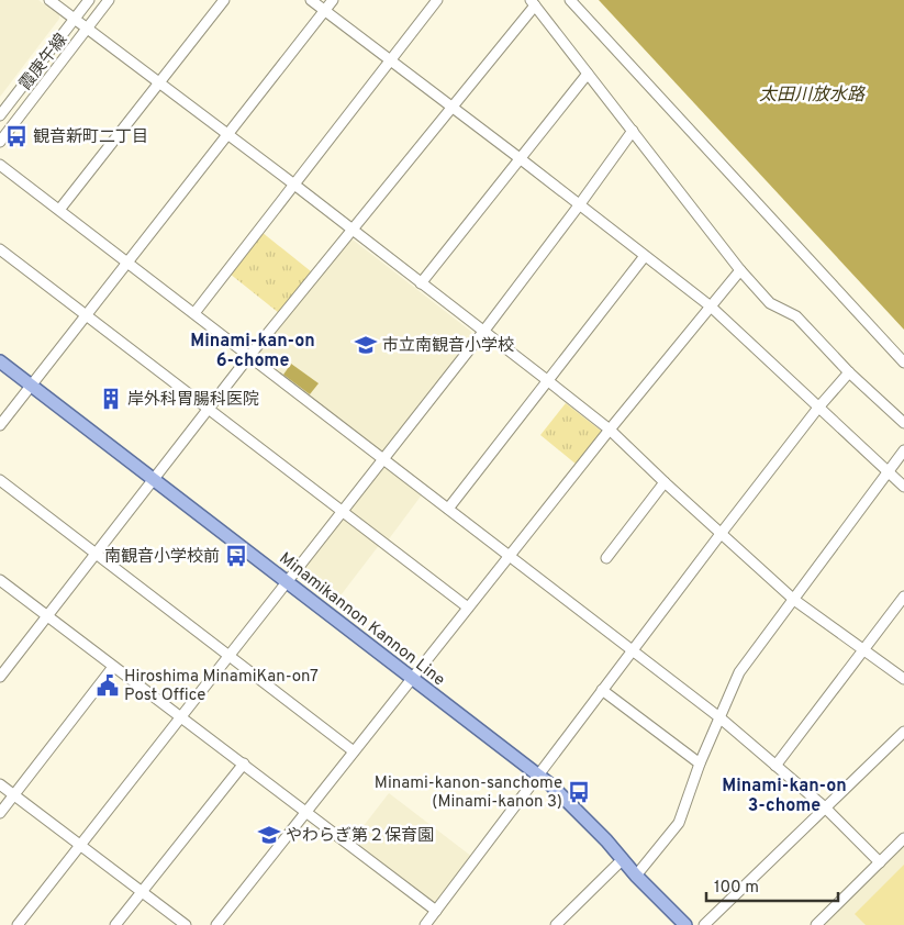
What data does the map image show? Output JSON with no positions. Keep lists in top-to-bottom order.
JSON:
{
  "streets": {
    "main road": ["Minamikannon Kannon Line"],
    "street": ["霞庚午線"]
  },
  "districts": ["Minami-kan-on 6-chome", "Minami-kan-on 3-chome"],
  "water": ["太田川放水路"],
  "places": {
    "bus stop": ["観音新町二丁目", "南観音小学校前", "Minami-kanon-sanchome (Minami-kanon 3)"],
    "school or university": ["市立南観音小学校", "やわらぎ第２保育園"],
    "building": ["岸外科胃腸科医院"],
    "public building": ["Hiroshima MinamiKan-on7 Post Office"]
  },
  "scale_bar": "100 m"
}
